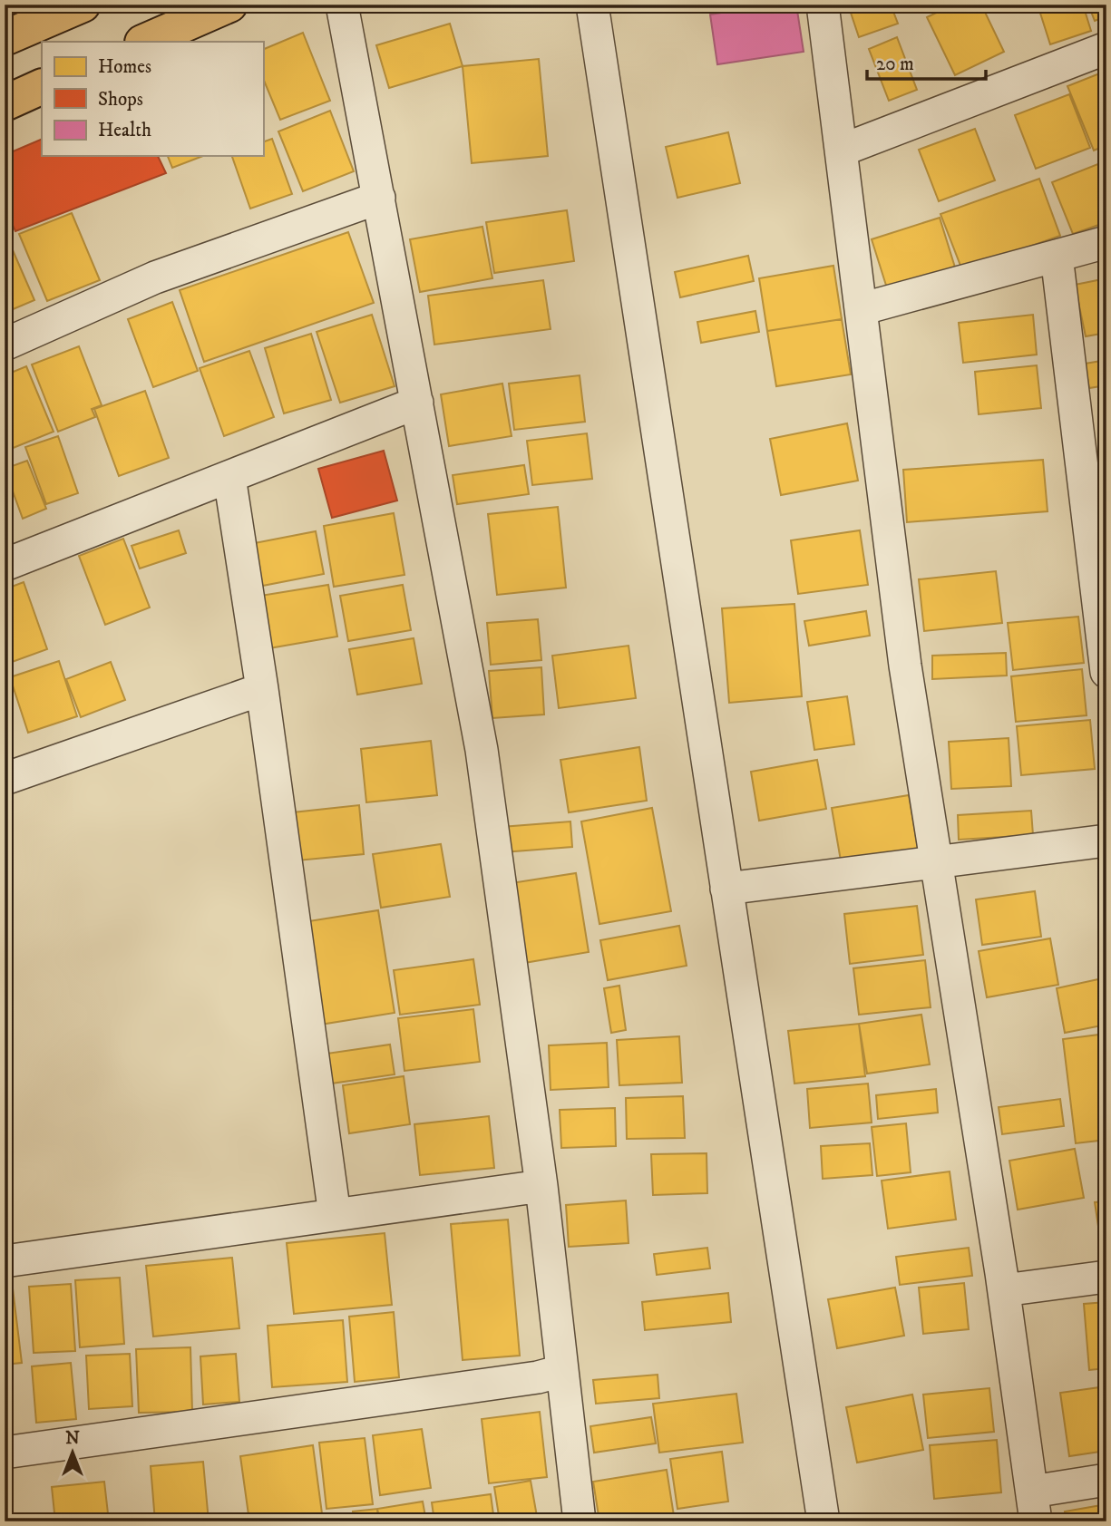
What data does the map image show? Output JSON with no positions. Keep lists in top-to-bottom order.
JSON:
{
  "legend": ["Homes", "Shops", "Health"],
  "scale_bar": "20 m",
  "north": "top"
}
